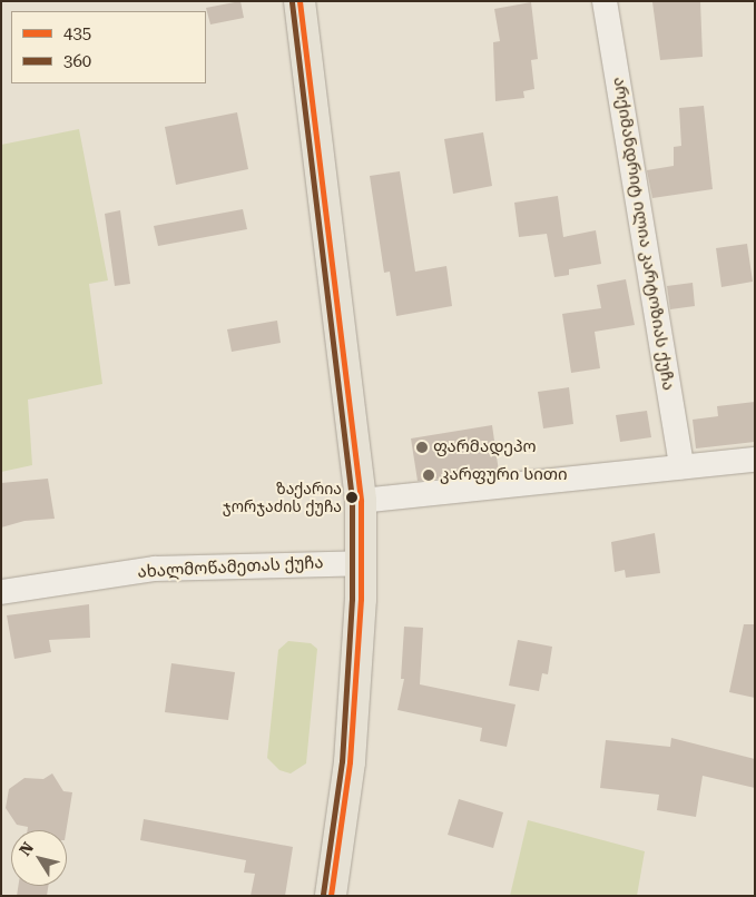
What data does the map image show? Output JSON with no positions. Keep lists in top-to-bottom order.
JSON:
{
  "streets": {
    "street": ["არქიმანდრიტ ილია კარტოზიას ქუჩა", "ახალმოწამეთას ქუჩა"]
  },
  "places": ["ფარმადეპო", "კარფური სითი", "ზაქარია ჯორჯაძის ქუჩა"],
  "lines": ["transit line 435", "transit line 360"],
  "legend": ["435", "360"],
  "north": "top left"
}
